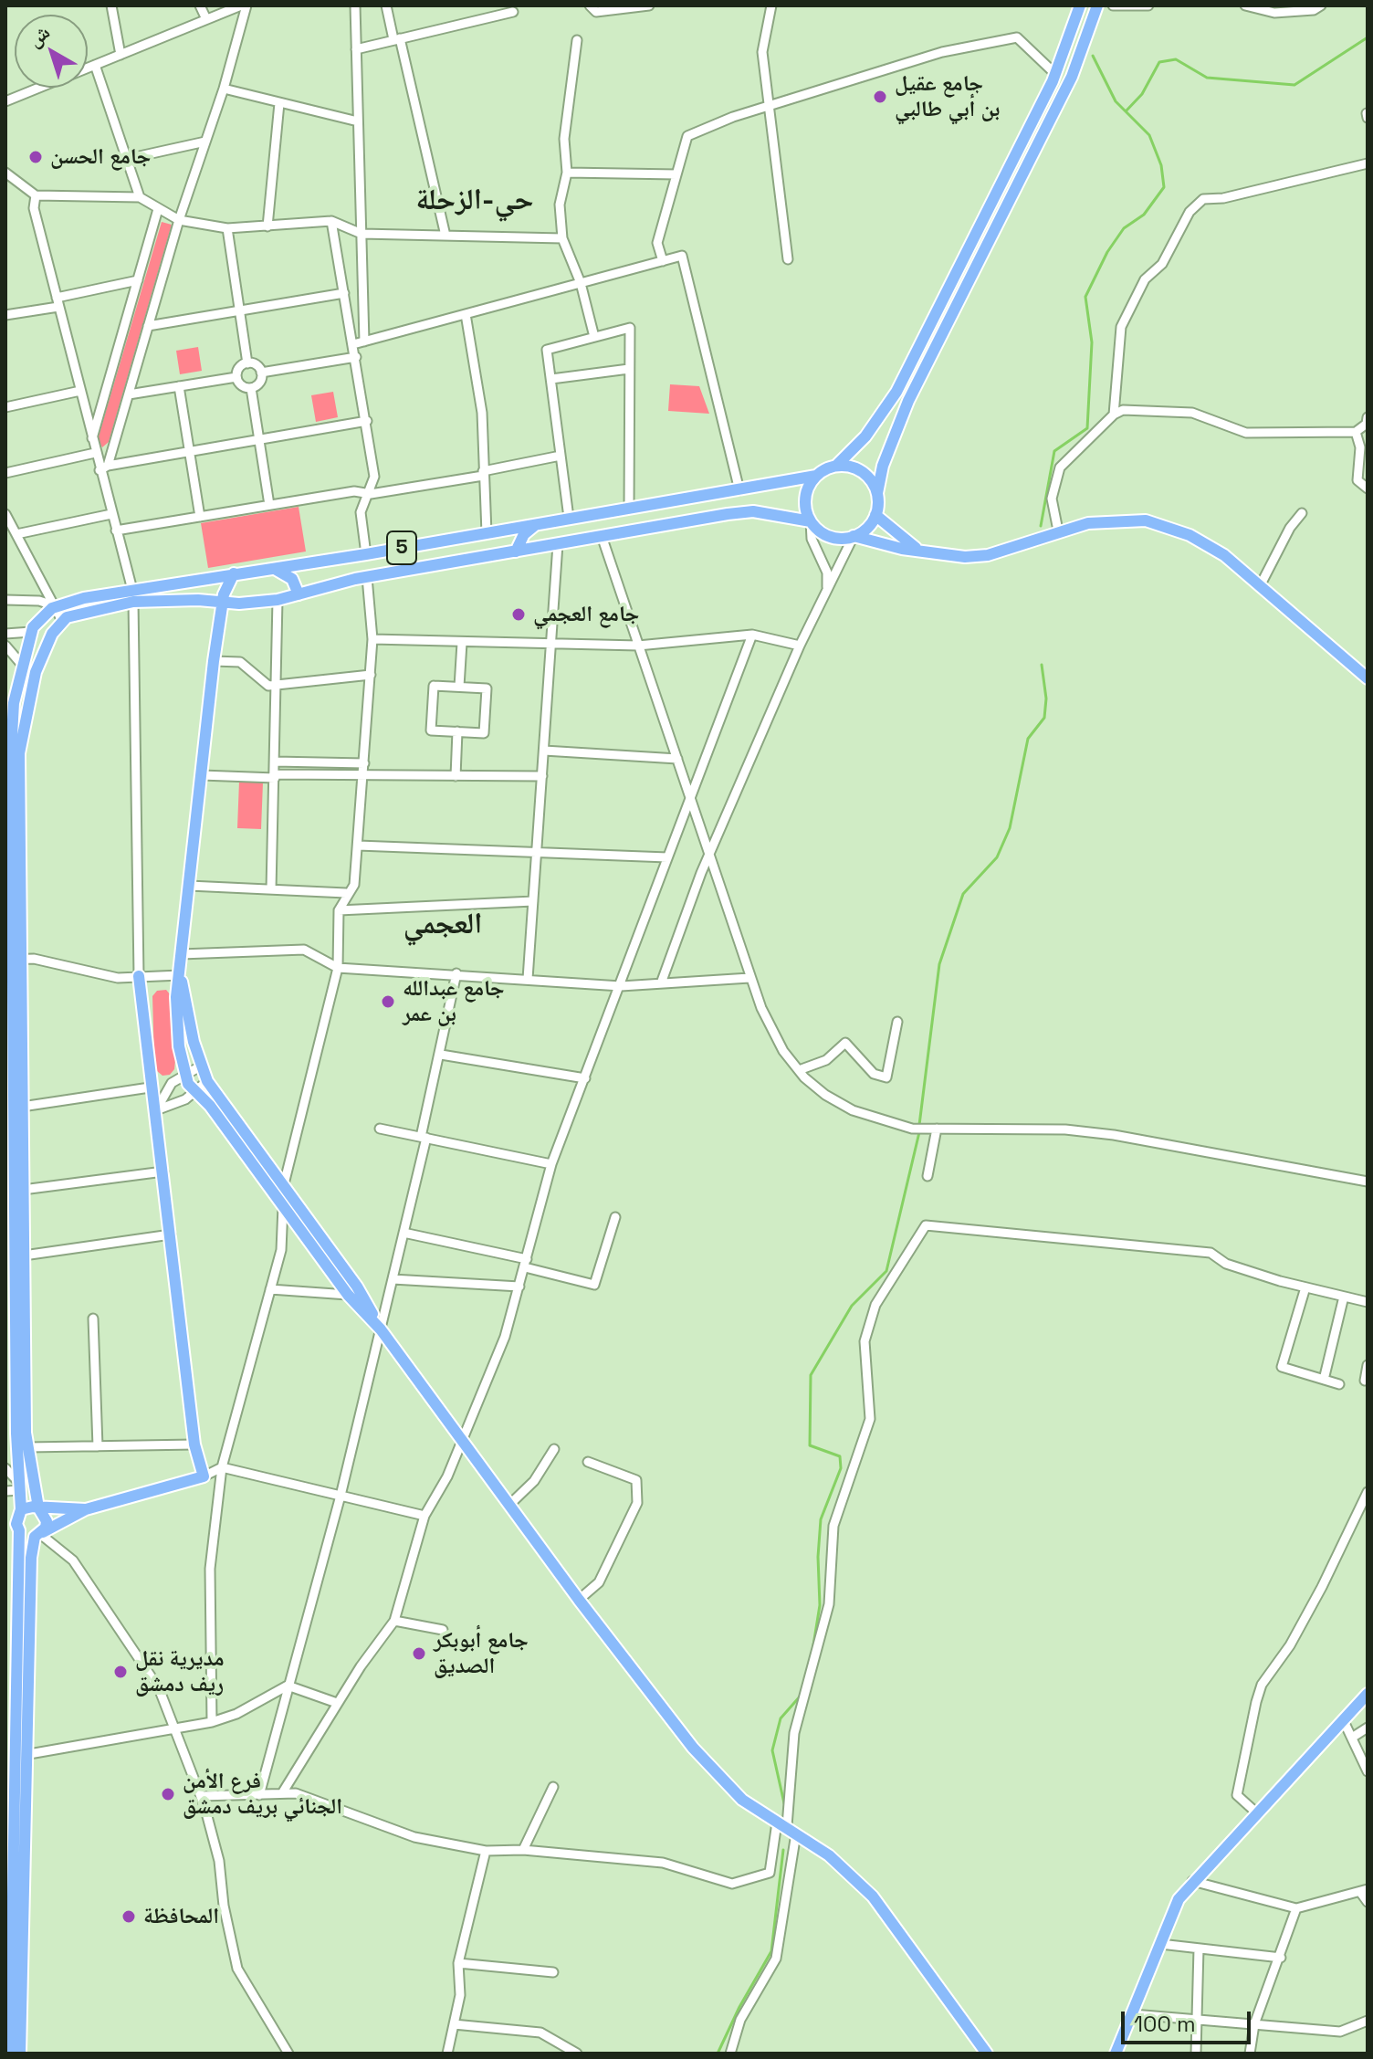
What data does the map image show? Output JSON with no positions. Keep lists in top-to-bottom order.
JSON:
{
  "streets": {
    "main road": ["5"]
  },
  "districts": ["حي-الزحلة", "العجمي"],
  "places": [
    "جامع عقيل بن أبي طالبي",
    "جامع الحسن",
    "جامع العجمي",
    "جامع عبدالله بن عمر",
    "جامع أبوبكر الصديق",
    "مديرية نقل ريف دمشق",
    "فرع الأمن الجنائي بريف دمشق",
    "المحافظة"
  ],
  "scale_bar": "100 m",
  "north": "top left"
}
